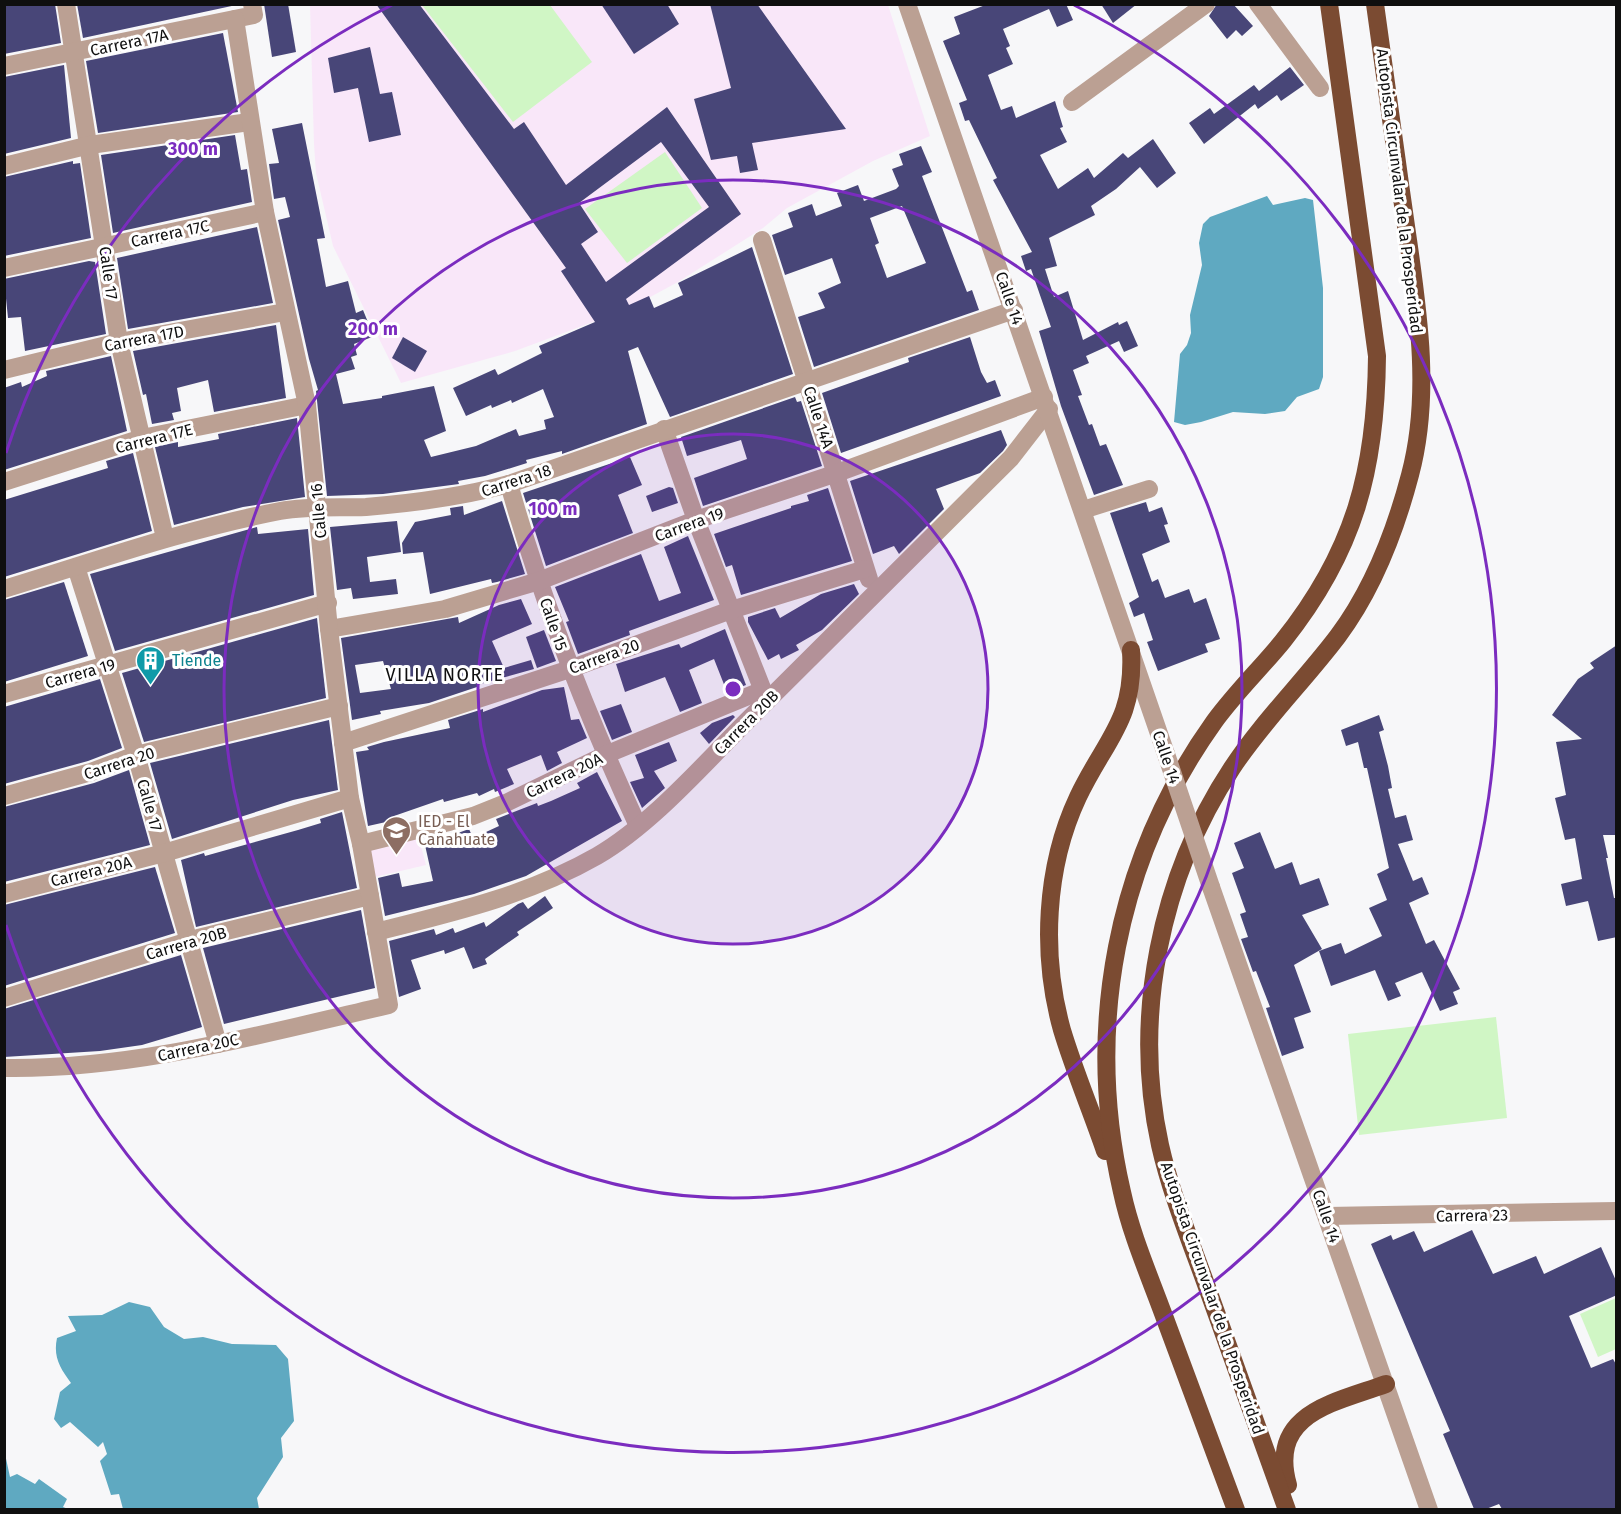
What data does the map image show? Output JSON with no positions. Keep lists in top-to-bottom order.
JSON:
{
  "streets": {
    "highway": ["Autopista Circunvalar de la Prosperidad"],
    "street": [
      "Carrera 17A",
      "Carrera 17C",
      "Calle 17",
      "Calle 14",
      "Carrera 17D",
      "Calle 14A",
      "Carrera 17E",
      "Carrera 18",
      "Calle 16",
      "Carrera 19",
      "Calle 15",
      "Carrera 20",
      "Carrera 20B",
      "Carrera 20A",
      "Carrera 20C",
      "Carrera 23"
    ]
  },
  "crossings": [
    ["Carrera 17A", "Calle 17"],
    ["Carrera 17A", "Calle 16"],
    ["Carrera 17C", "Calle 17"],
    ["Carrera 17C", "Calle 16"],
    ["Calle 17", "Carrera 17D"],
    ["Calle 17", "Carrera 17E"],
    ["Calle 17", "Carrera 18"],
    ["Calle 17", "Carrera 19"],
    ["Calle 17", "Carrera 20"],
    ["Calle 17", "Carrera 20B"],
    ["Calle 17", "Carrera 20A"],
    ["Calle 17", "Carrera 20C"],
    ["Calle 14", "Carrera 18"],
    ["Calle 14", "Carrera 19"],
    ["Calle 14", "Carrera 20B"],
    ["Calle 14", "Carrera 23"],
    ["Carrera 17D", "Calle 16"],
    ["Calle 14A", "Carrera 18"],
    ["Calle 14A", "Carrera 19"],
    ["Calle 14A", "Carrera 20"],
    ["Calle 14A", "Carrera 20B"],
    ["Carrera 17E", "Calle 16"],
    ["Carrera 18", "Calle 16"],
    ["Carrera 18", "Calle 15"],
    ["Calle 16", "Carrera 19"],
    ["Calle 16", "Carrera 20"],
    ["Calle 16", "Carrera 20B"],
    ["Calle 16", "Carrera 20A"],
    ["Calle 16", "Carrera 20C"],
    ["Carrera 19", "Calle 15"],
    ["Carrera 19", "Carrera 20B"],
    ["Calle 15", "Carrera 20"],
    ["Calle 15", "Carrera 20B"],
    ["Calle 15", "Carrera 20A"],
    ["Carrera 20B", "Carrera 20A"]
  ],
  "districts": ["VILLA NORTE"],
  "places": {
    "building": ["Tiende"],
    "school or university": ["IED - El Cañahuate"]
  },
  "rings": ["300 m", "200 m", "100 m"]
}
